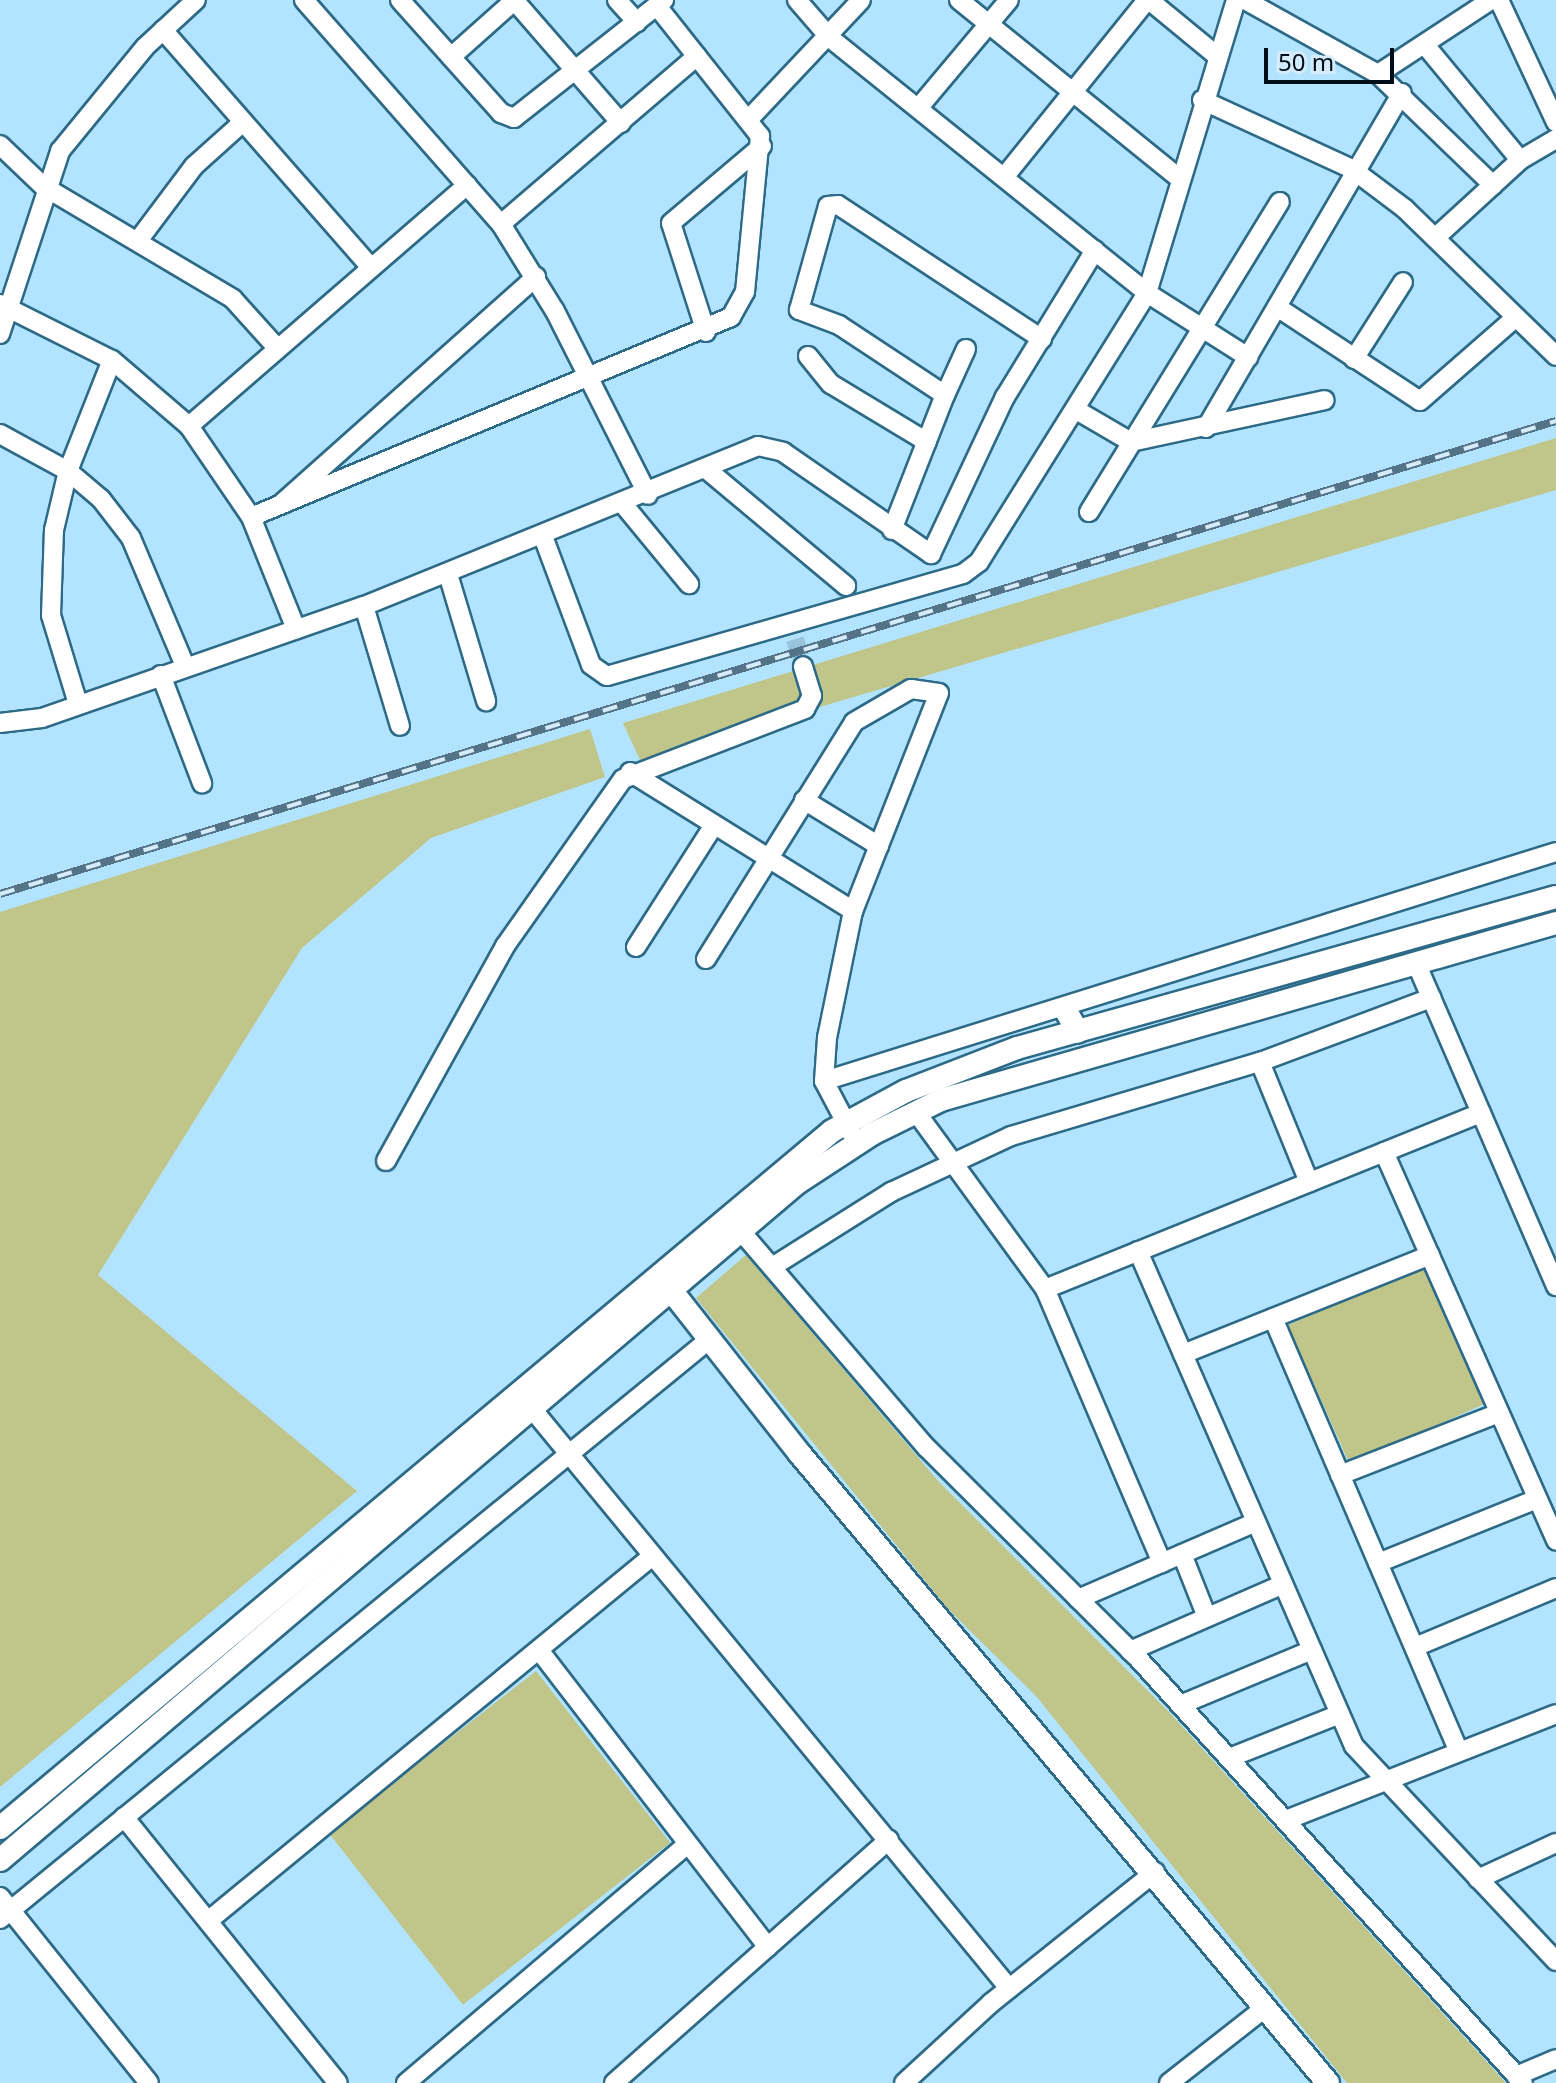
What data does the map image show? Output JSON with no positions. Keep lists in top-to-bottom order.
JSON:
{
  "scale_bar": "50 m"
}
